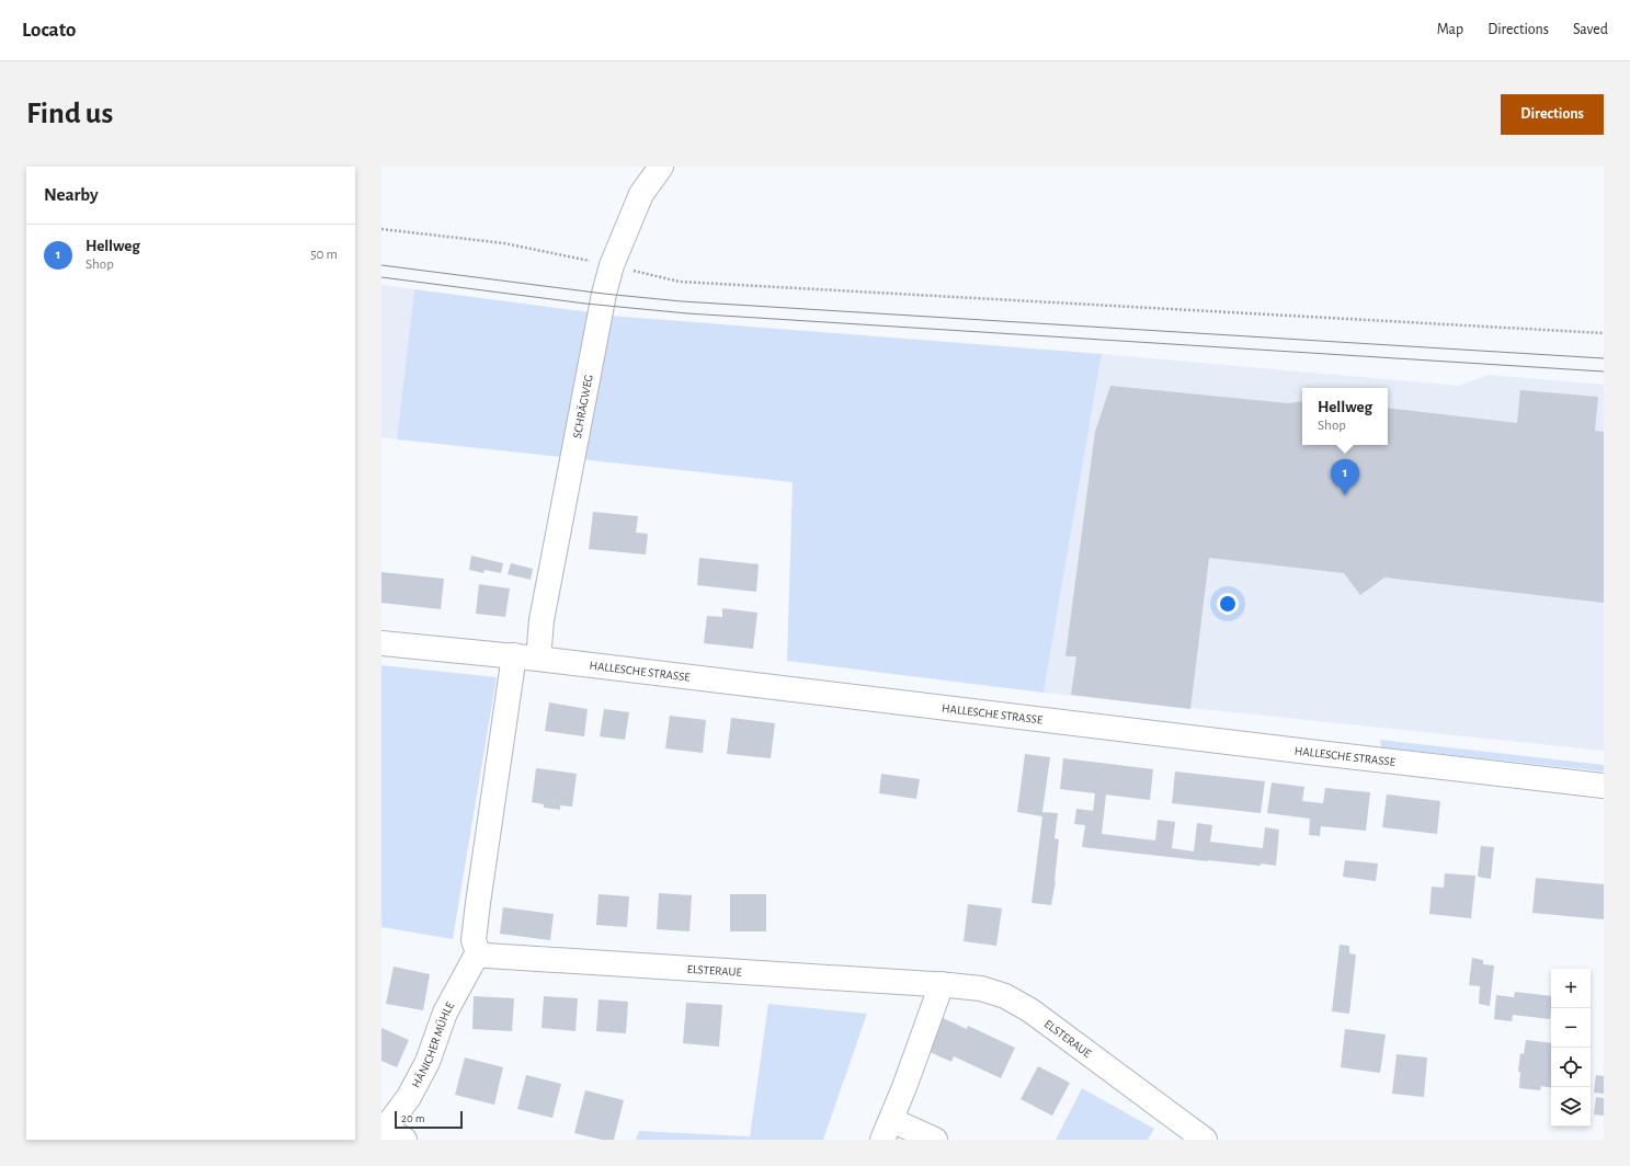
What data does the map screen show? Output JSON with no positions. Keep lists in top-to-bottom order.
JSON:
{
  "streets": {
    "street": [
      "SCHRÄGWEG",
      "HALLESCHE STRASSE",
      "ELSTERAUE",
      "HÄNICHER MÜHLE"
    ]
  },
  "crossings": [
    ["SCHRÄGWEG", "HALLESCHE STRASSE"],
    ["ELSTERAUE", "HÄNICHER MÜHLE"]
  ],
  "scale_bar": "20 m",
  "page": {
    "header": "Locato",
    "nav": ["Map", "Directions", "Saved"],
    "buttons": "Directions",
    "title": "Find us",
    "heading": "Nearby",
    "list": [
      {
        "mark": "1",
        "name": "Hellweg",
        "note": "Shop",
        "value": "50 m"
      }
    ],
    "popup": ["Hellweg", "Shop"],
    "pins": "1",
    "map_buttons": ["+", "−"],
    "scale": "20 m"
  }
}
